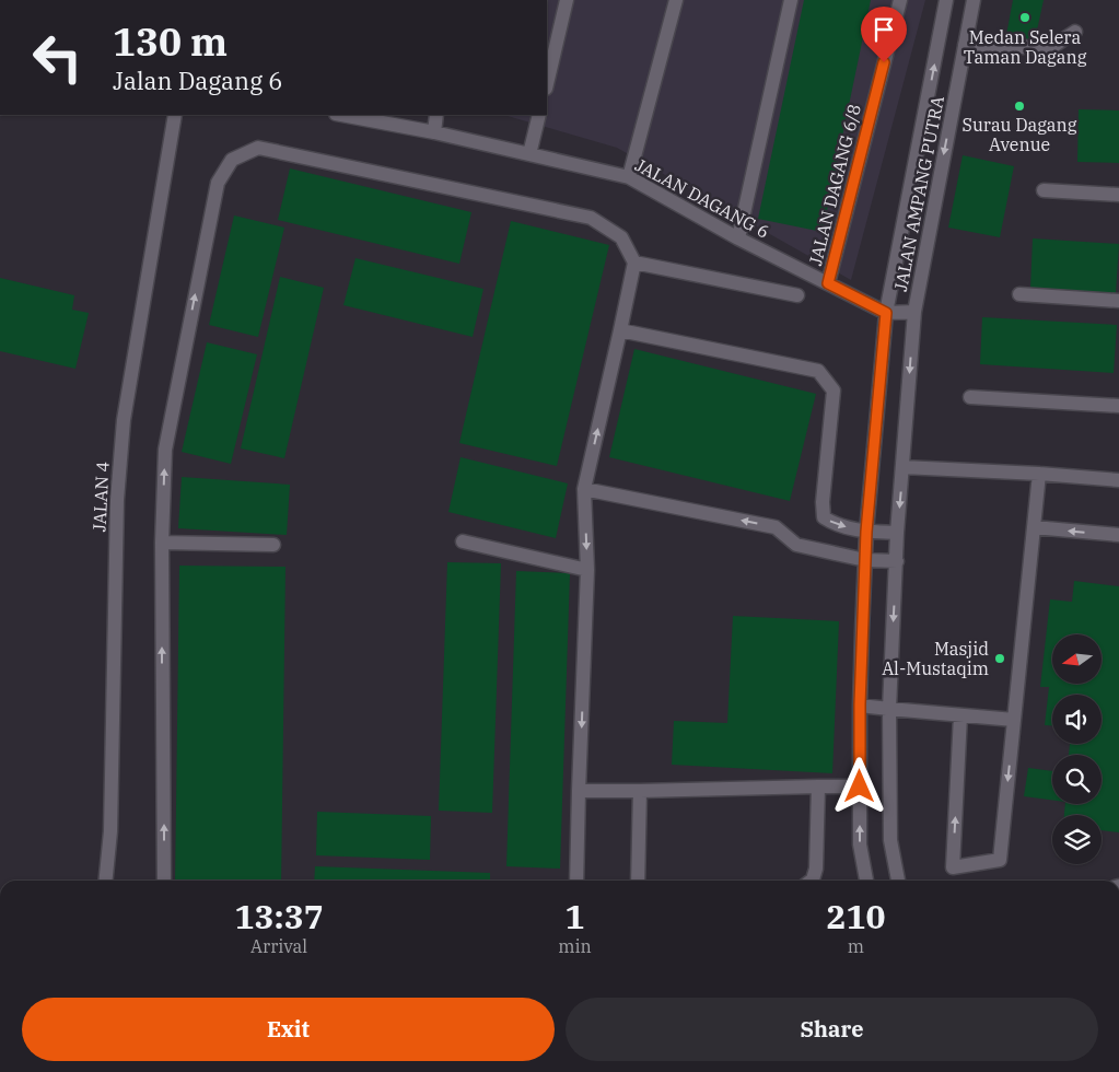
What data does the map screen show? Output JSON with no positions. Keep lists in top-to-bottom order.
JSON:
{
  "streets": {
    "street": [
      "JALAN DAGANG 6/8",
      "JALAN AMPANG PUTRA",
      "JALAN DAGANG 6",
      "JALAN 4"
    ]
  },
  "crossings": [
    ["JALAN DAGANG 6/8", "JALAN DAGANG 6"],
    ["JALAN AMPANG PUTRA", "JALAN DAGANG 6"]
  ],
  "places": ["Medan Selera Taman Dagang", "Surau Dagang Avenue", "Masjid Al-Mustaqim"],
  "north": "left",
  "page": {
    "turn": ["130 m", "Jalan Dagang 6"],
    "eta": [
      "13:37",
      "Arrival",
      "1",
      "min",
      "210",
      "m"
    ],
    "buttons": ["Exit", "Share"]
  }
}
